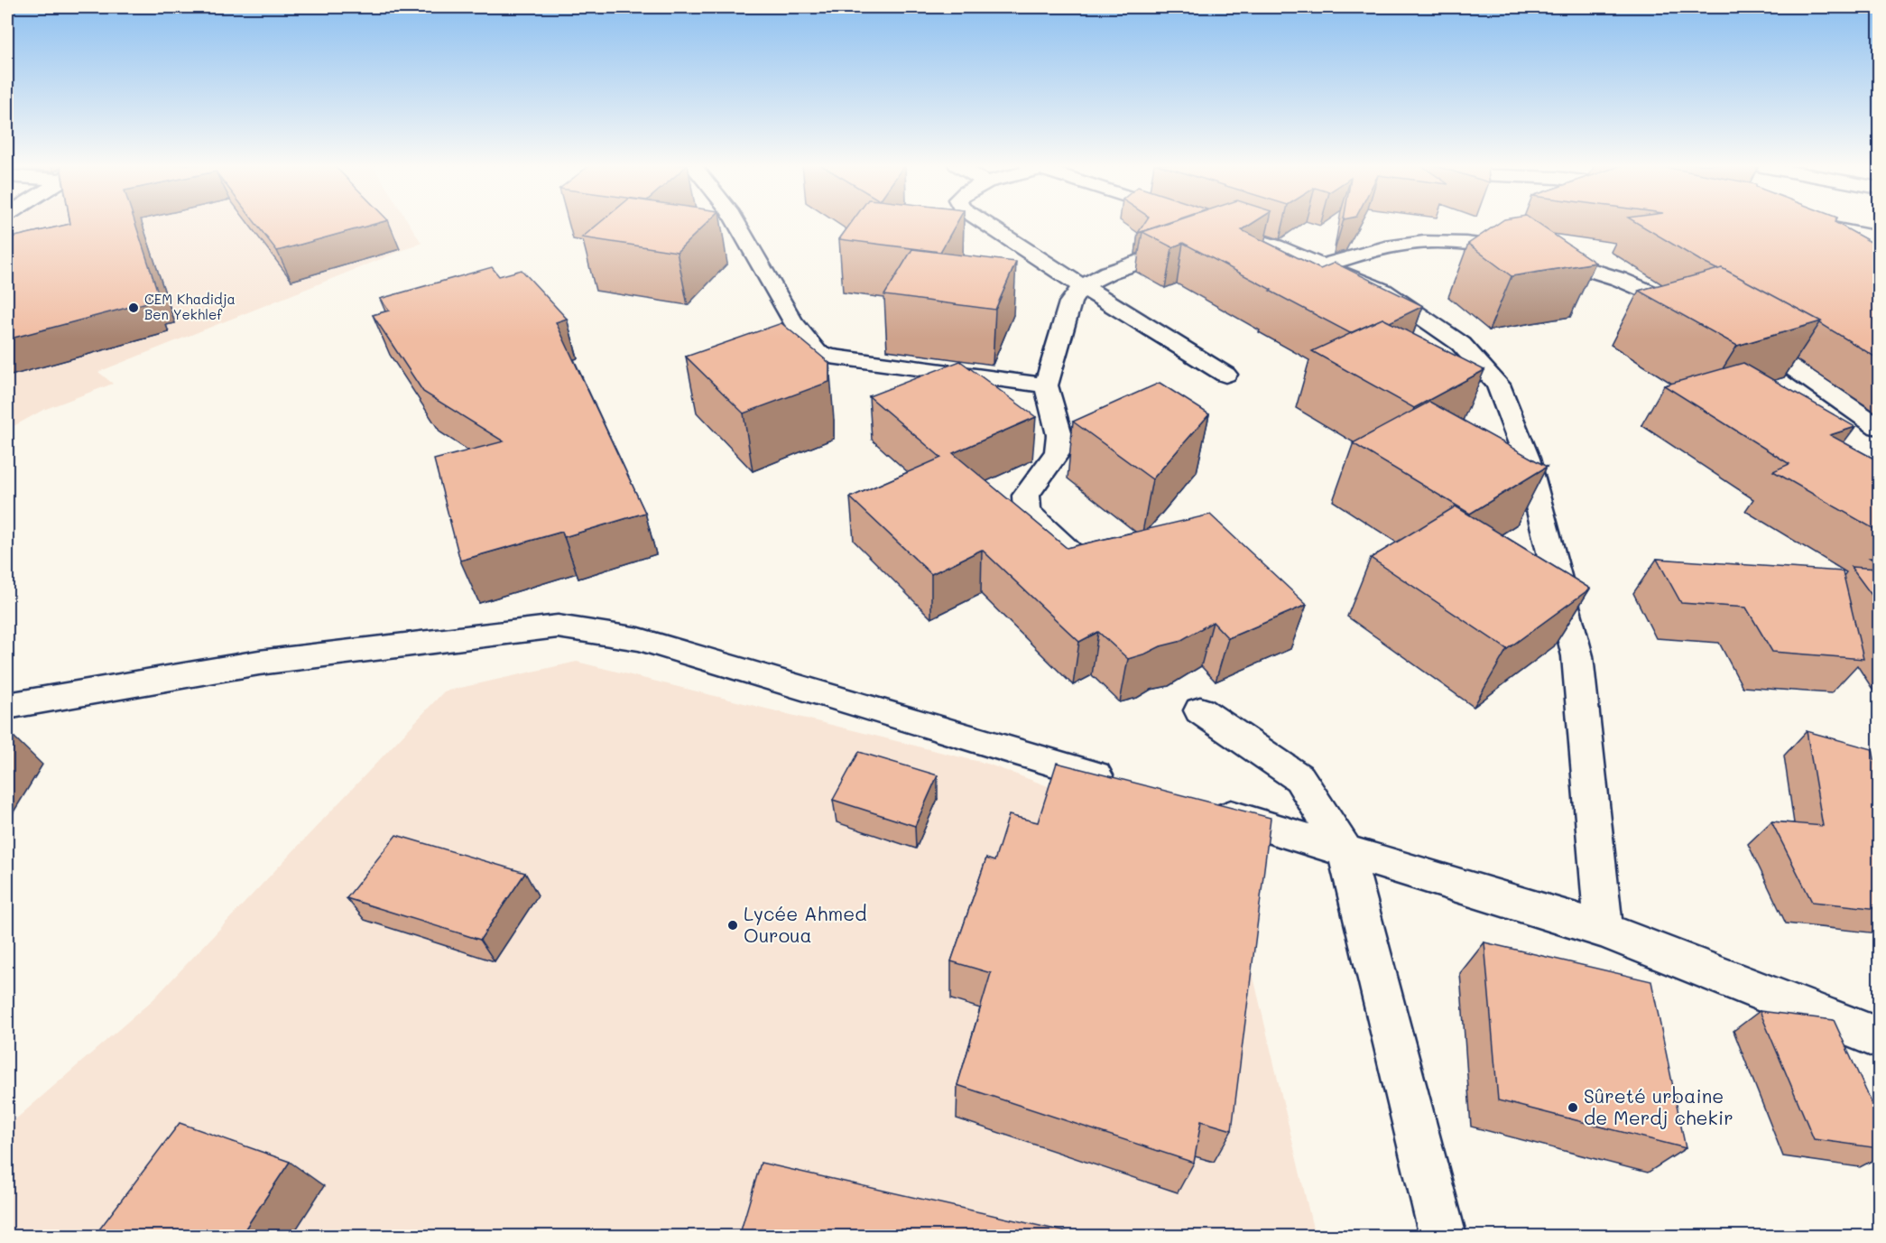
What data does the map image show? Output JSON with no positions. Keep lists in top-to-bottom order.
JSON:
{
  "places": ["CEM Khadidja Ben Yekhlef", "Lycée Ahmed Ouroua", "Sûreté urbaine de Merdj chekir"]
}
